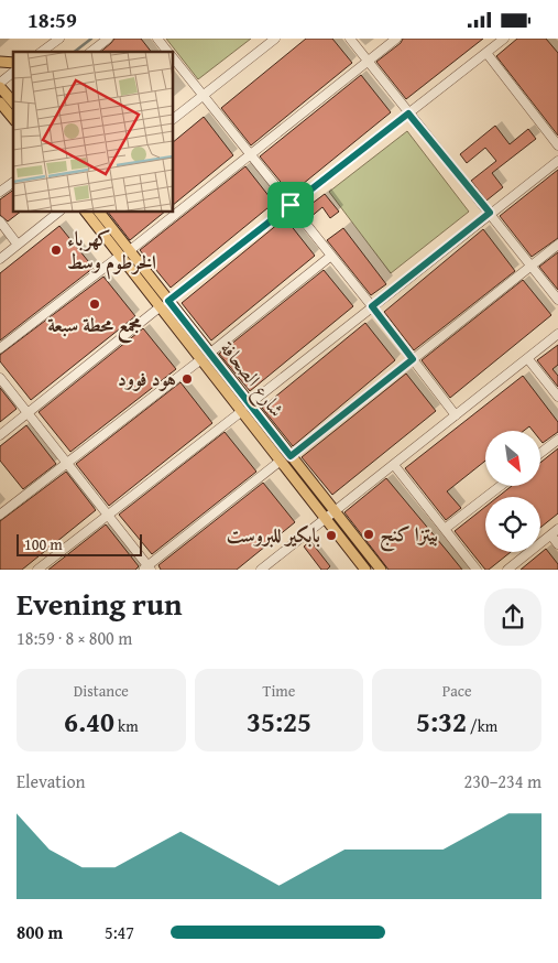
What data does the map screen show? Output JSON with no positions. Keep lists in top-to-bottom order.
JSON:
{
  "streets": {
    "main road": ["شارع الصحافة"]
  },
  "places": [
    "كهرباء الخرطوم وسط",
    "مجمع محطة سبعة",
    "هود فوود",
    "بيتزا كنج",
    "بابكير للبروست"
  ],
  "scale_bar": "100 m",
  "north": "bottom right",
  "page": {
    "status": "18:59",
    "scale": "100 m",
    "heading": ["Evening run", "18:59 · 8 × 800 m"],
    "stats": [
      ["Distance", "6.40 km"],
      ["Time", "35:25"],
      ["Pace", "5:32 /km"]
    ],
    "chart": ["Elevation", "230–234 m"],
    "list": [
      {
        "name": "800 m",
        "note": "5:47"
      }
    ]
  }
}
